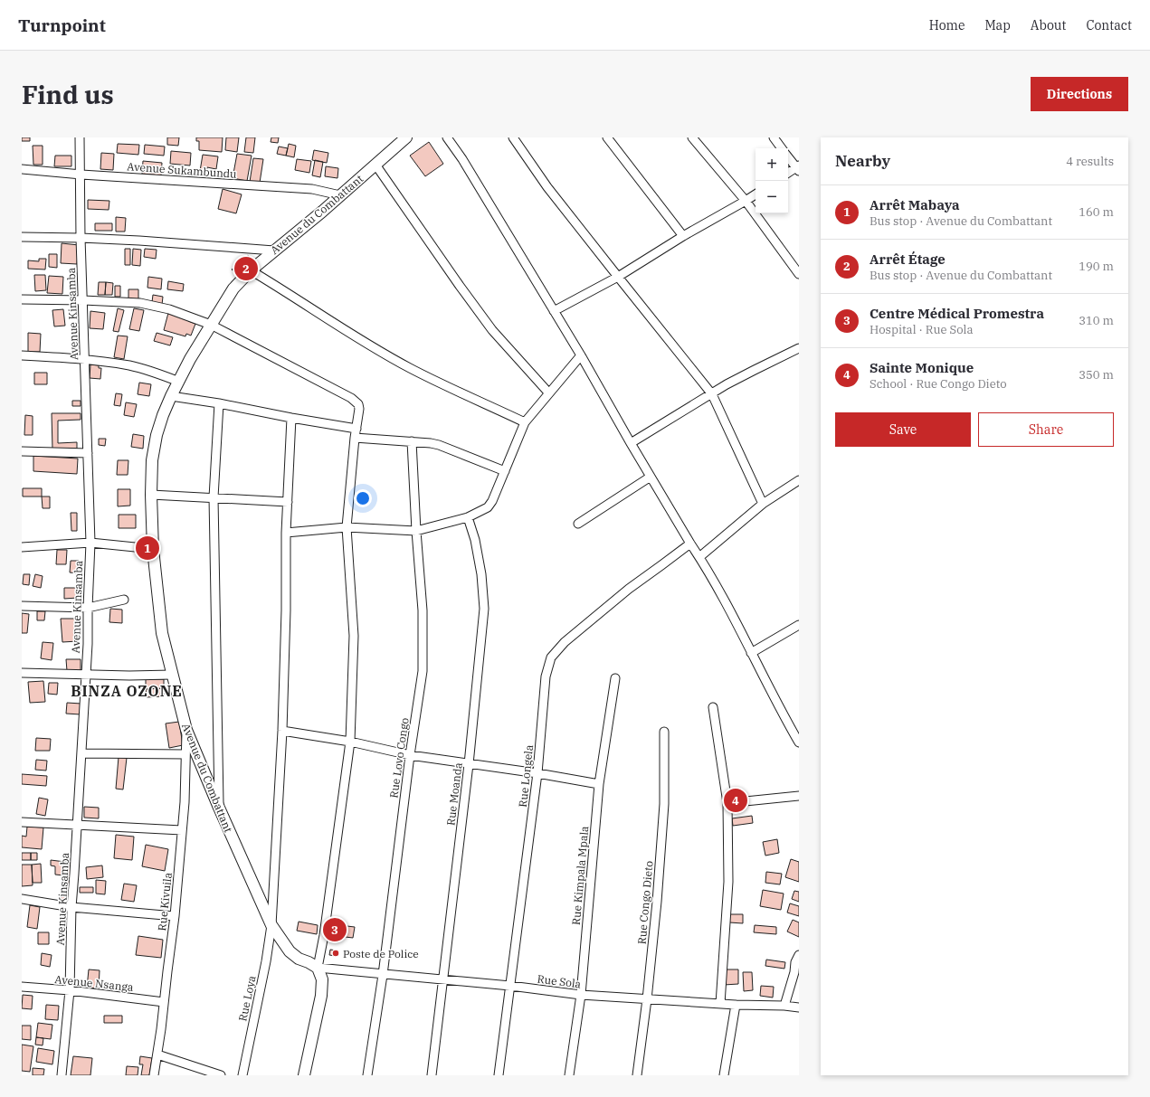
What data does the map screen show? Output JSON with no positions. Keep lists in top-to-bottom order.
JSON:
{
  "streets": {
    "street": [
      "Avenue Sukambundu",
      "Avenue du Combattant",
      "Avenue Kinsamba",
      "Rue Lovo Congo",
      "Rue Longela",
      "Rue Moanda",
      "Rue Kimpala Mpala",
      "Rue Kivuila",
      "Rue Congo Dieto",
      "Rue Sola",
      "Avenue Nsanga",
      "Rue Loya"
    ]
  },
  "crossings": [
    ["Avenue Sukambundu", "Avenue du Combattant"],
    ["Avenue Sukambundu", "Avenue Kinsamba"],
    ["Avenue du Combattant", "Rue Kivuila"],
    ["Avenue du Combattant", "Rue Sola"],
    ["Avenue du Combattant", "Rue Loya"],
    ["Avenue Kinsamba", "Avenue Nsanga"],
    ["Rue Lovo Congo", "Rue Sola"],
    ["Rue Longela", "Rue Sola"],
    ["Rue Moanda", "Rue Sola"],
    ["Rue Kimpala Mpala", "Rue Sola"],
    ["Rue Kivuila", "Avenue Nsanga"],
    ["Rue Congo Dieto", "Rue Sola"]
  ],
  "districts": ["BINZA OZONE"],
  "places": ["Poste de Police"],
  "page": {
    "header": "Turnpoint",
    "nav": [
      "Home",
      "Map",
      "About",
      "Contact"
    ],
    "buttons": [
      "Directions",
      ["Save", "Share"]
    ],
    "title": "Find us",
    "heading": ["Nearby", "4 results"],
    "map_buttons": ["+", "−"],
    "list": [
      {
        "mark": "1",
        "name": "Arrêt Mabaya",
        "note": "Bus stop · Avenue du Combattant",
        "value": "160 m"
      },
      {
        "mark": "2",
        "name": "Arrêt Étage",
        "note": "Bus stop · Avenue du Combattant",
        "value": "190 m"
      },
      {
        "mark": "3",
        "name": "Centre Médical Promestra",
        "note": "Hospital · Rue Sola",
        "value": "310 m"
      },
      {
        "mark": "4",
        "name": "Sainte Monique",
        "note": "School · Rue Congo Dieto",
        "value": "350 m"
      }
    ],
    "pins": [
      "2",
      "1",
      "4",
      "3"
    ]
  }
}
